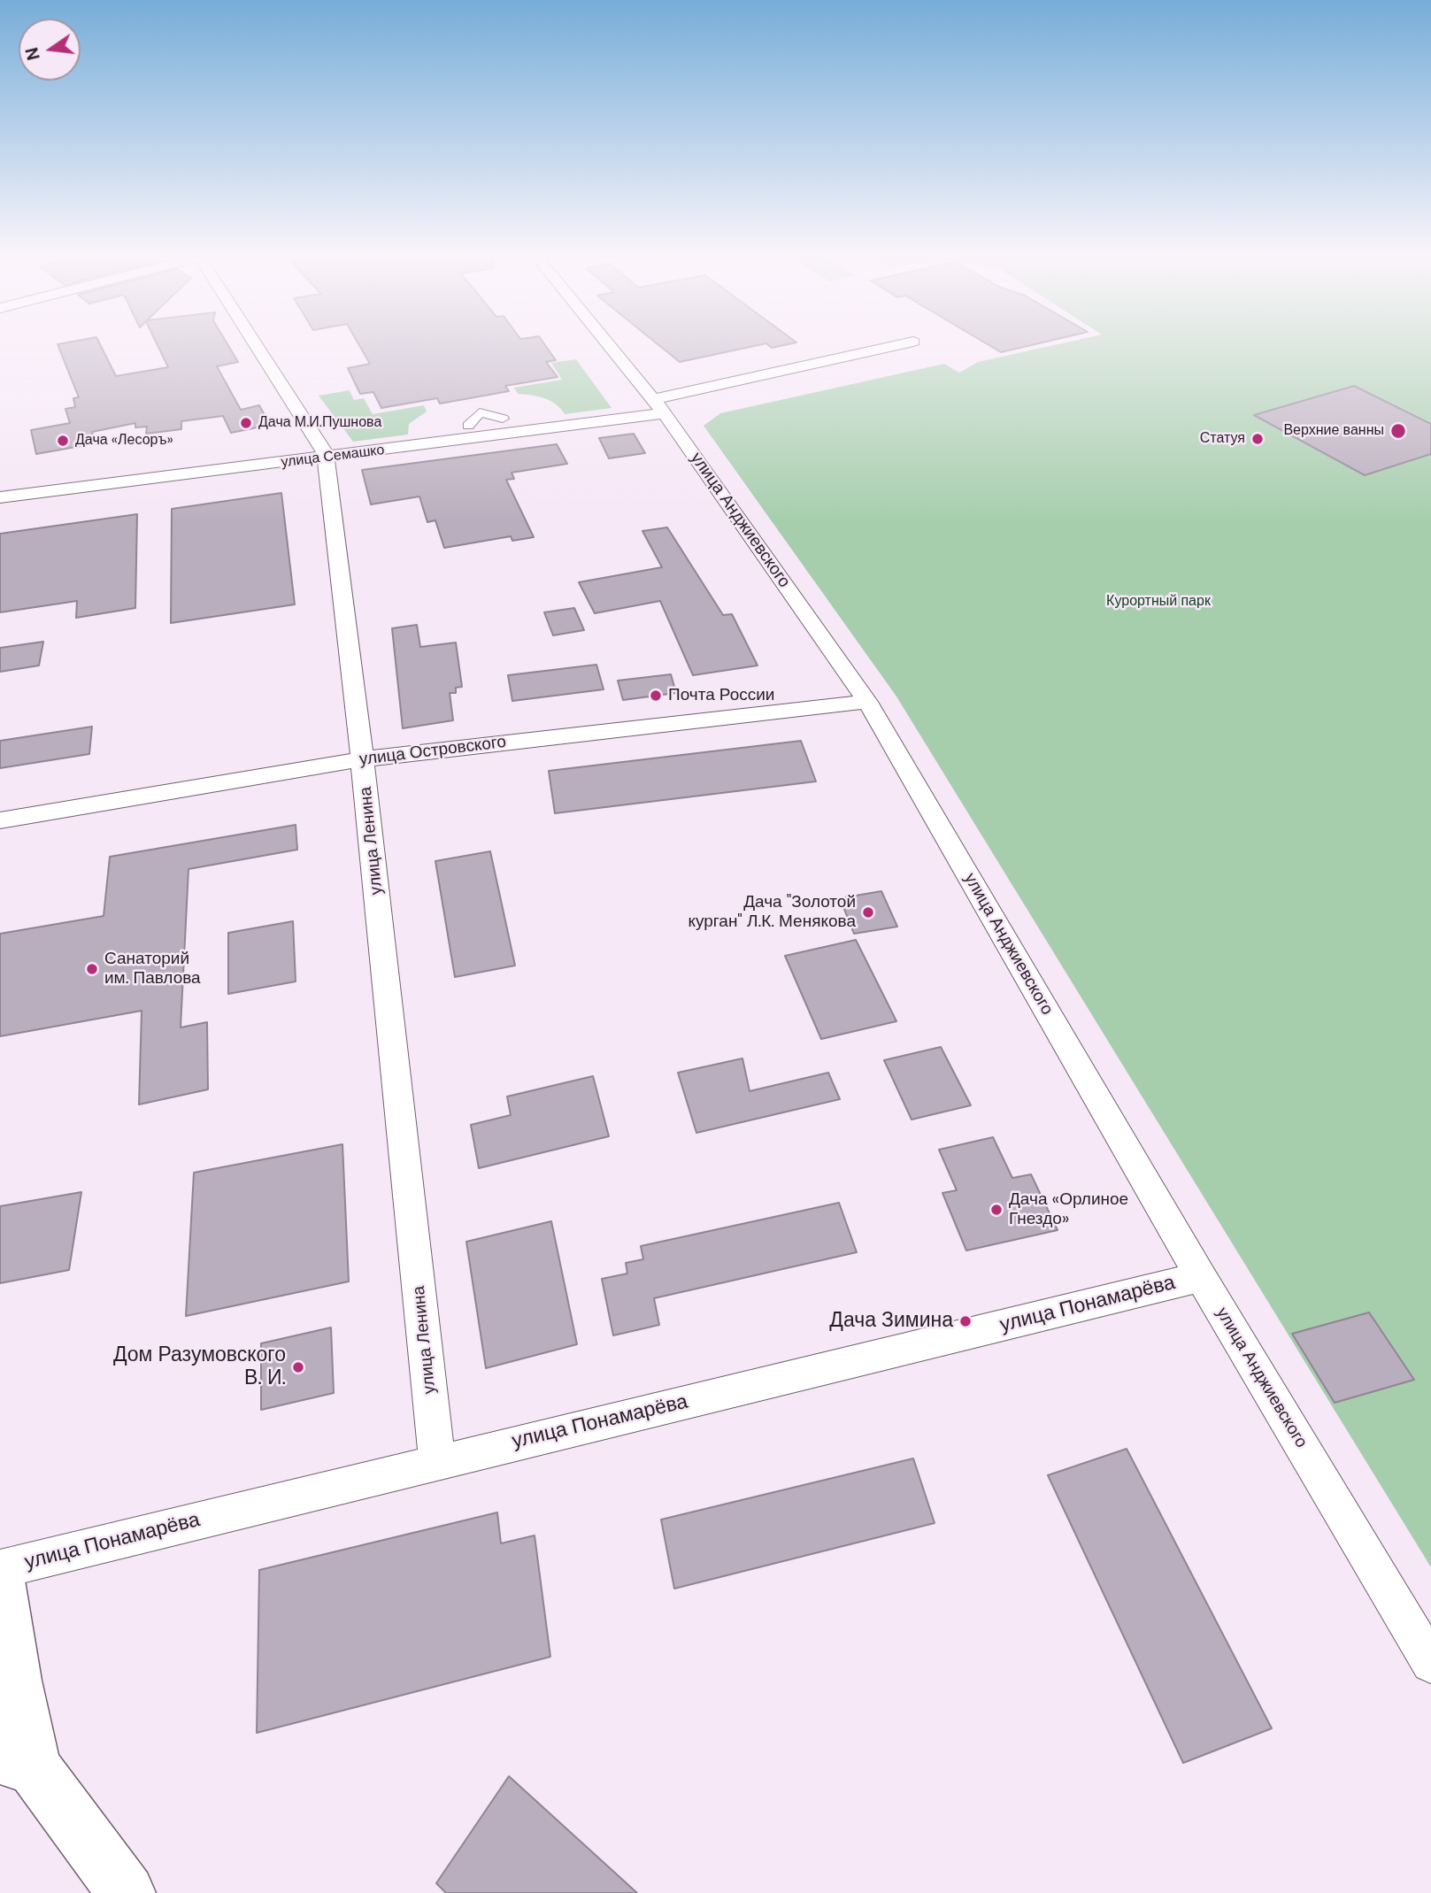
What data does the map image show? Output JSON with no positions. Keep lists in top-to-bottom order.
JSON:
{
  "streets": {
    "street": [
      "улица Семашко",
      "улица Анджиевского",
      "улица Островского",
      "улица Ленина",
      "улица Понамарёва"
    ]
  },
  "crossings": [
    ["улица Семашко", "улица Анджиевского"],
    ["улица Семашко", "улица Ленина"],
    ["улица Анджиевского", "улица Островского"],
    ["улица Анджиевского", "улица Понамарёва"],
    ["улица Островского", "улица Ленина"],
    ["улица Ленина", "улица Понамарёва"]
  ],
  "parks": ["Курортный парк"],
  "places": [
    "Дача М.И.Пушнова",
    "Верхние ванны",
    "Статуя",
    "Дача «Лесоръ»",
    "Почта России",
    "Дача \"Золотой курган\" Л.К. Менякова",
    "Санаторий им. Павлова",
    "Дача «Орлиное Гнездо»",
    "Дача Зимина",
    "Дом Разумовского В. И."
  ],
  "north": "left"
}
